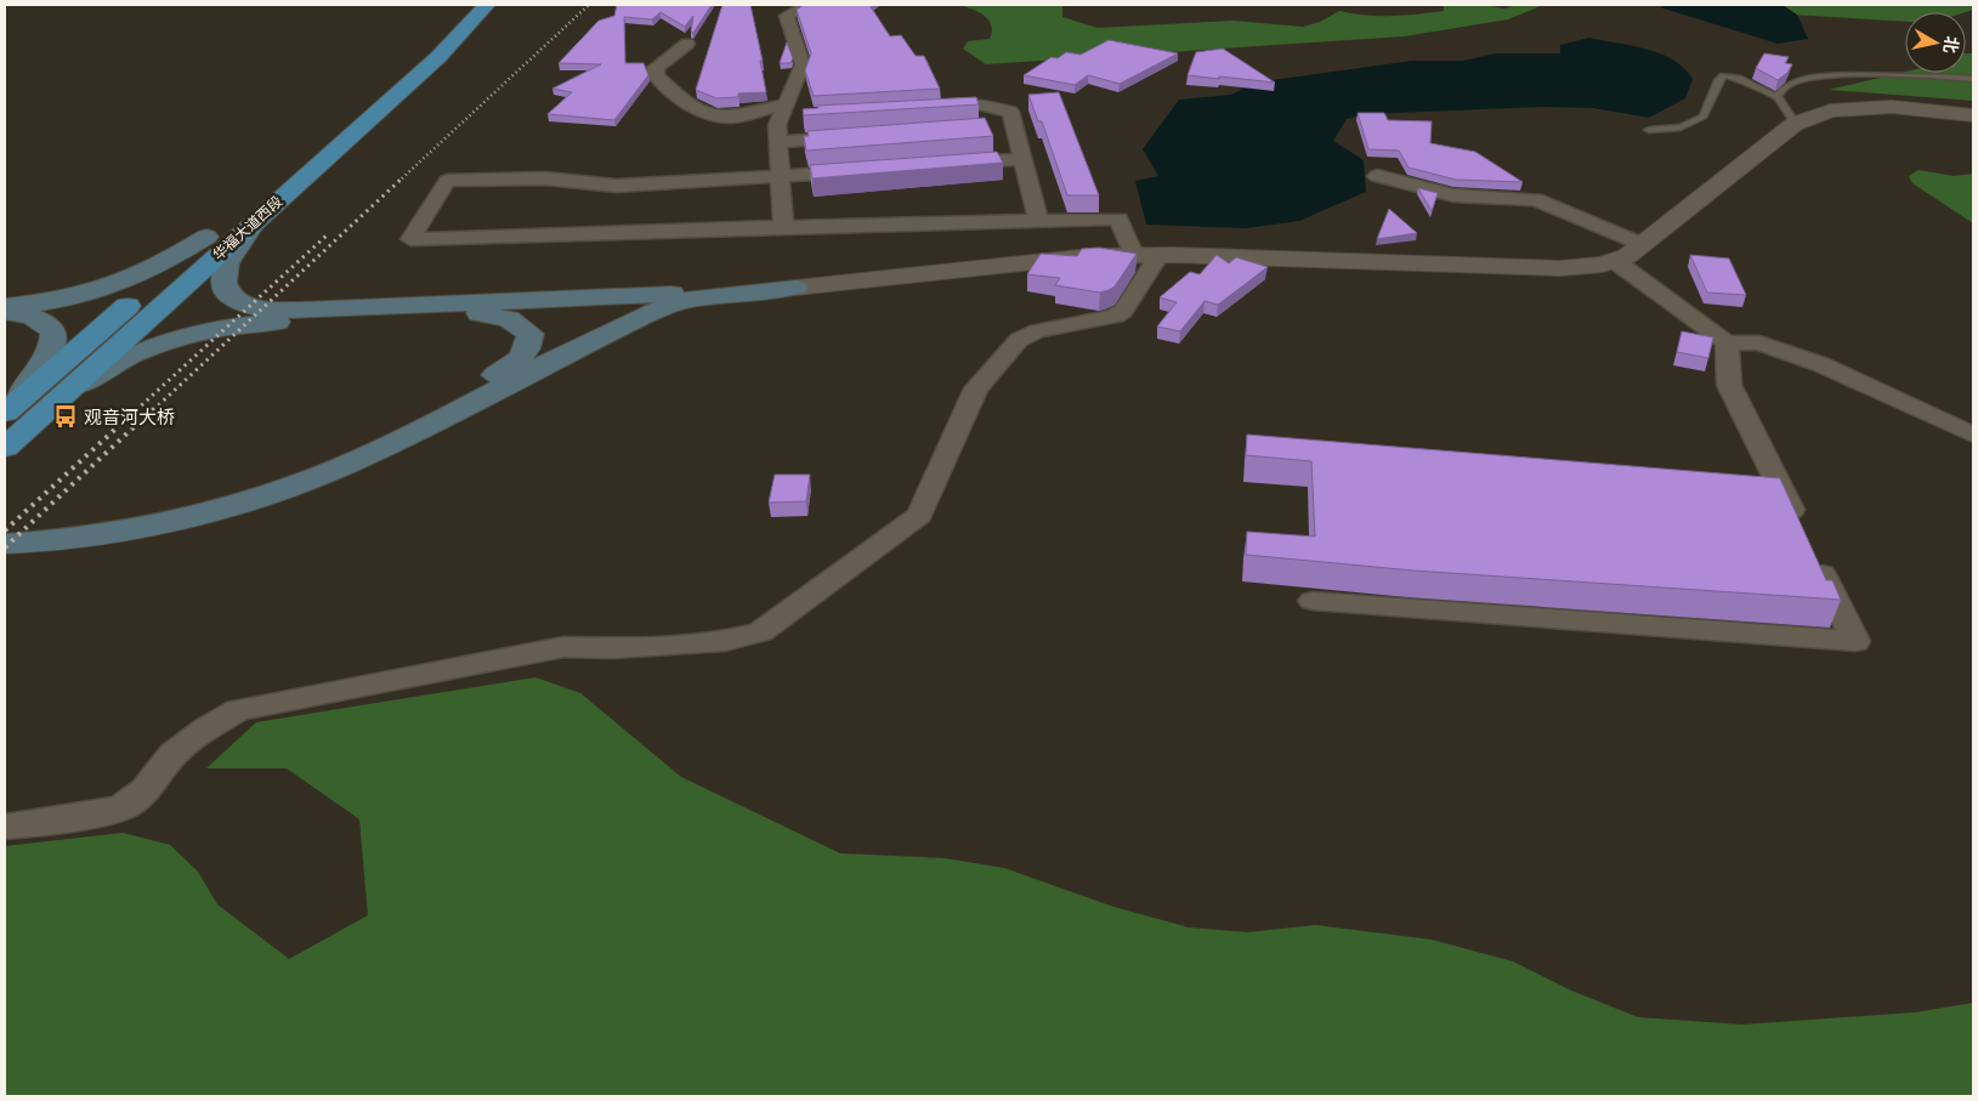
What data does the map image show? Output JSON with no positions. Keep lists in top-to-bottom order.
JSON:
{
  "streets": {
    "main road": ["华福大道西段"]
  },
  "places": {
    "bus stop": ["观音河大桥"]
  },
  "north": "right"
}
